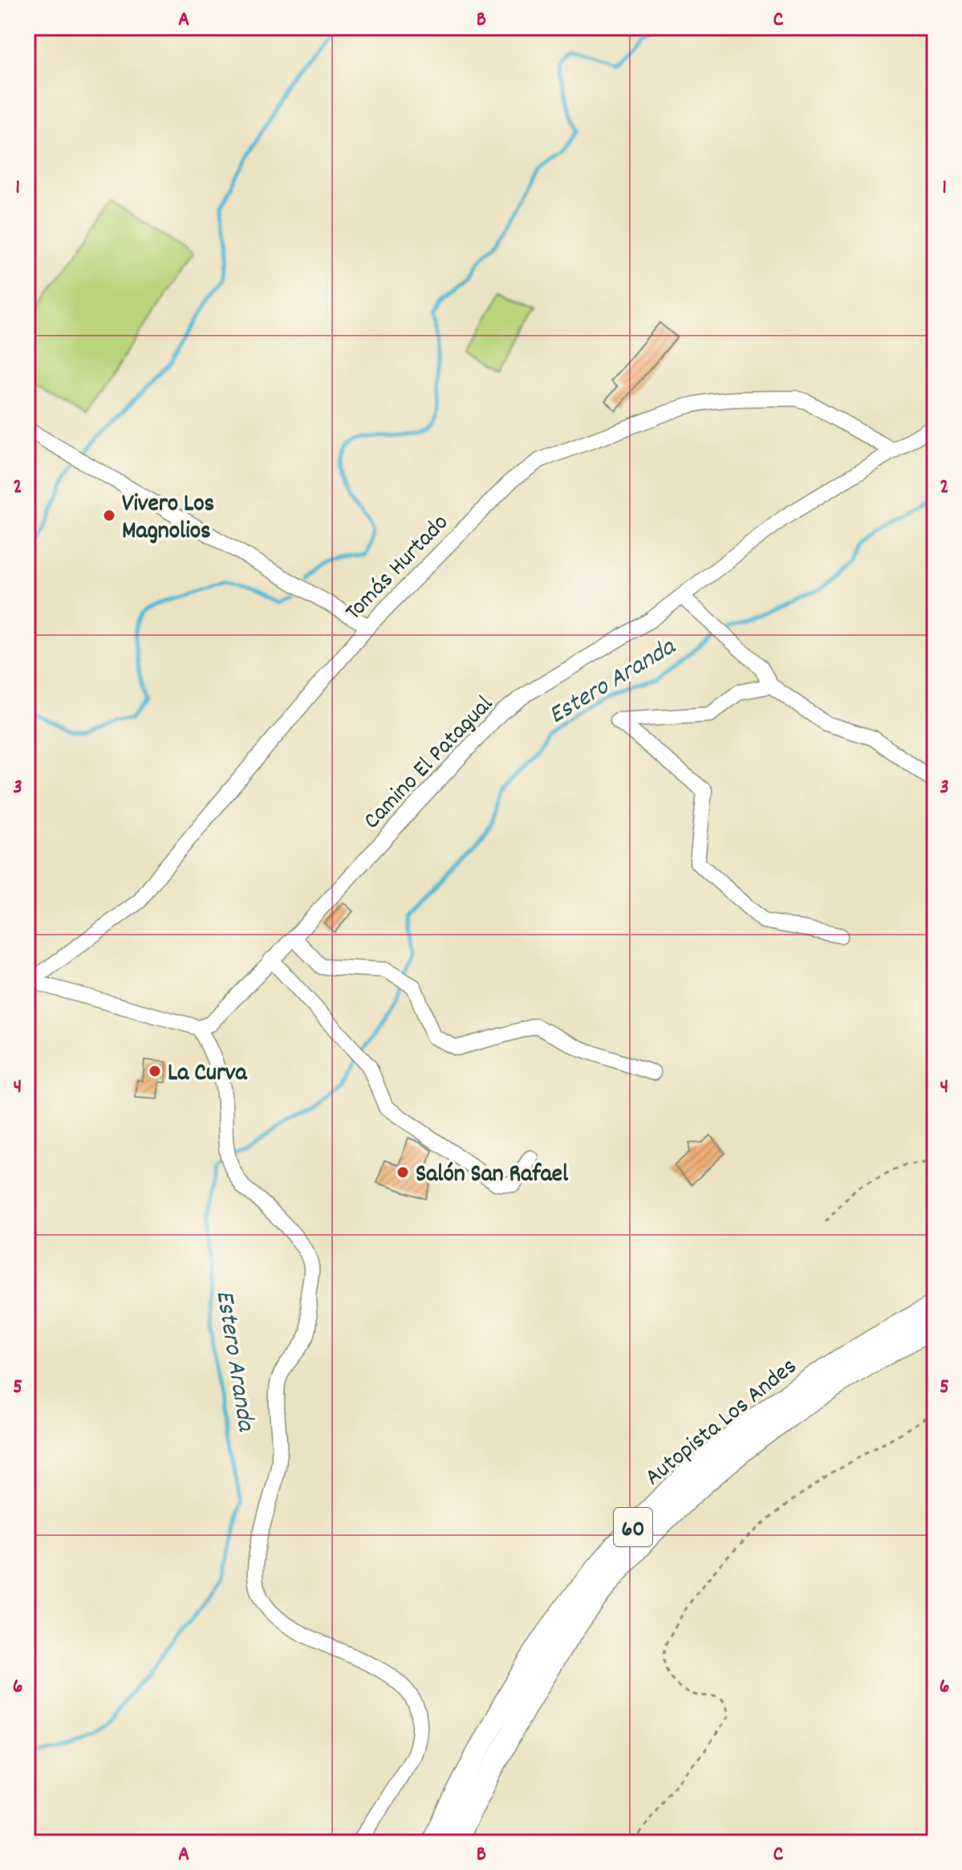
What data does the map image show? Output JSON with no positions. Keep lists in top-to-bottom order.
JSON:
{
  "streets": {
    "highway": ["Autopista Los Andes", "60"],
    "street": ["Tomás Hurtado", "Camino El Patagual"]
  },
  "crossings": [
    ["Tomás Hurtado", "Camino El Patagual"]
  ],
  "water": ["Estero Aranda"],
  "places": ["Vivero Los Magnolios", "La Curva", "Salón San Rafael"],
  "grid": {
    "columns": ["A", "B", "C"],
    "rows": [
      "1",
      "2",
      "3",
      "4",
      "5",
      "6"
    ]
  }
}
